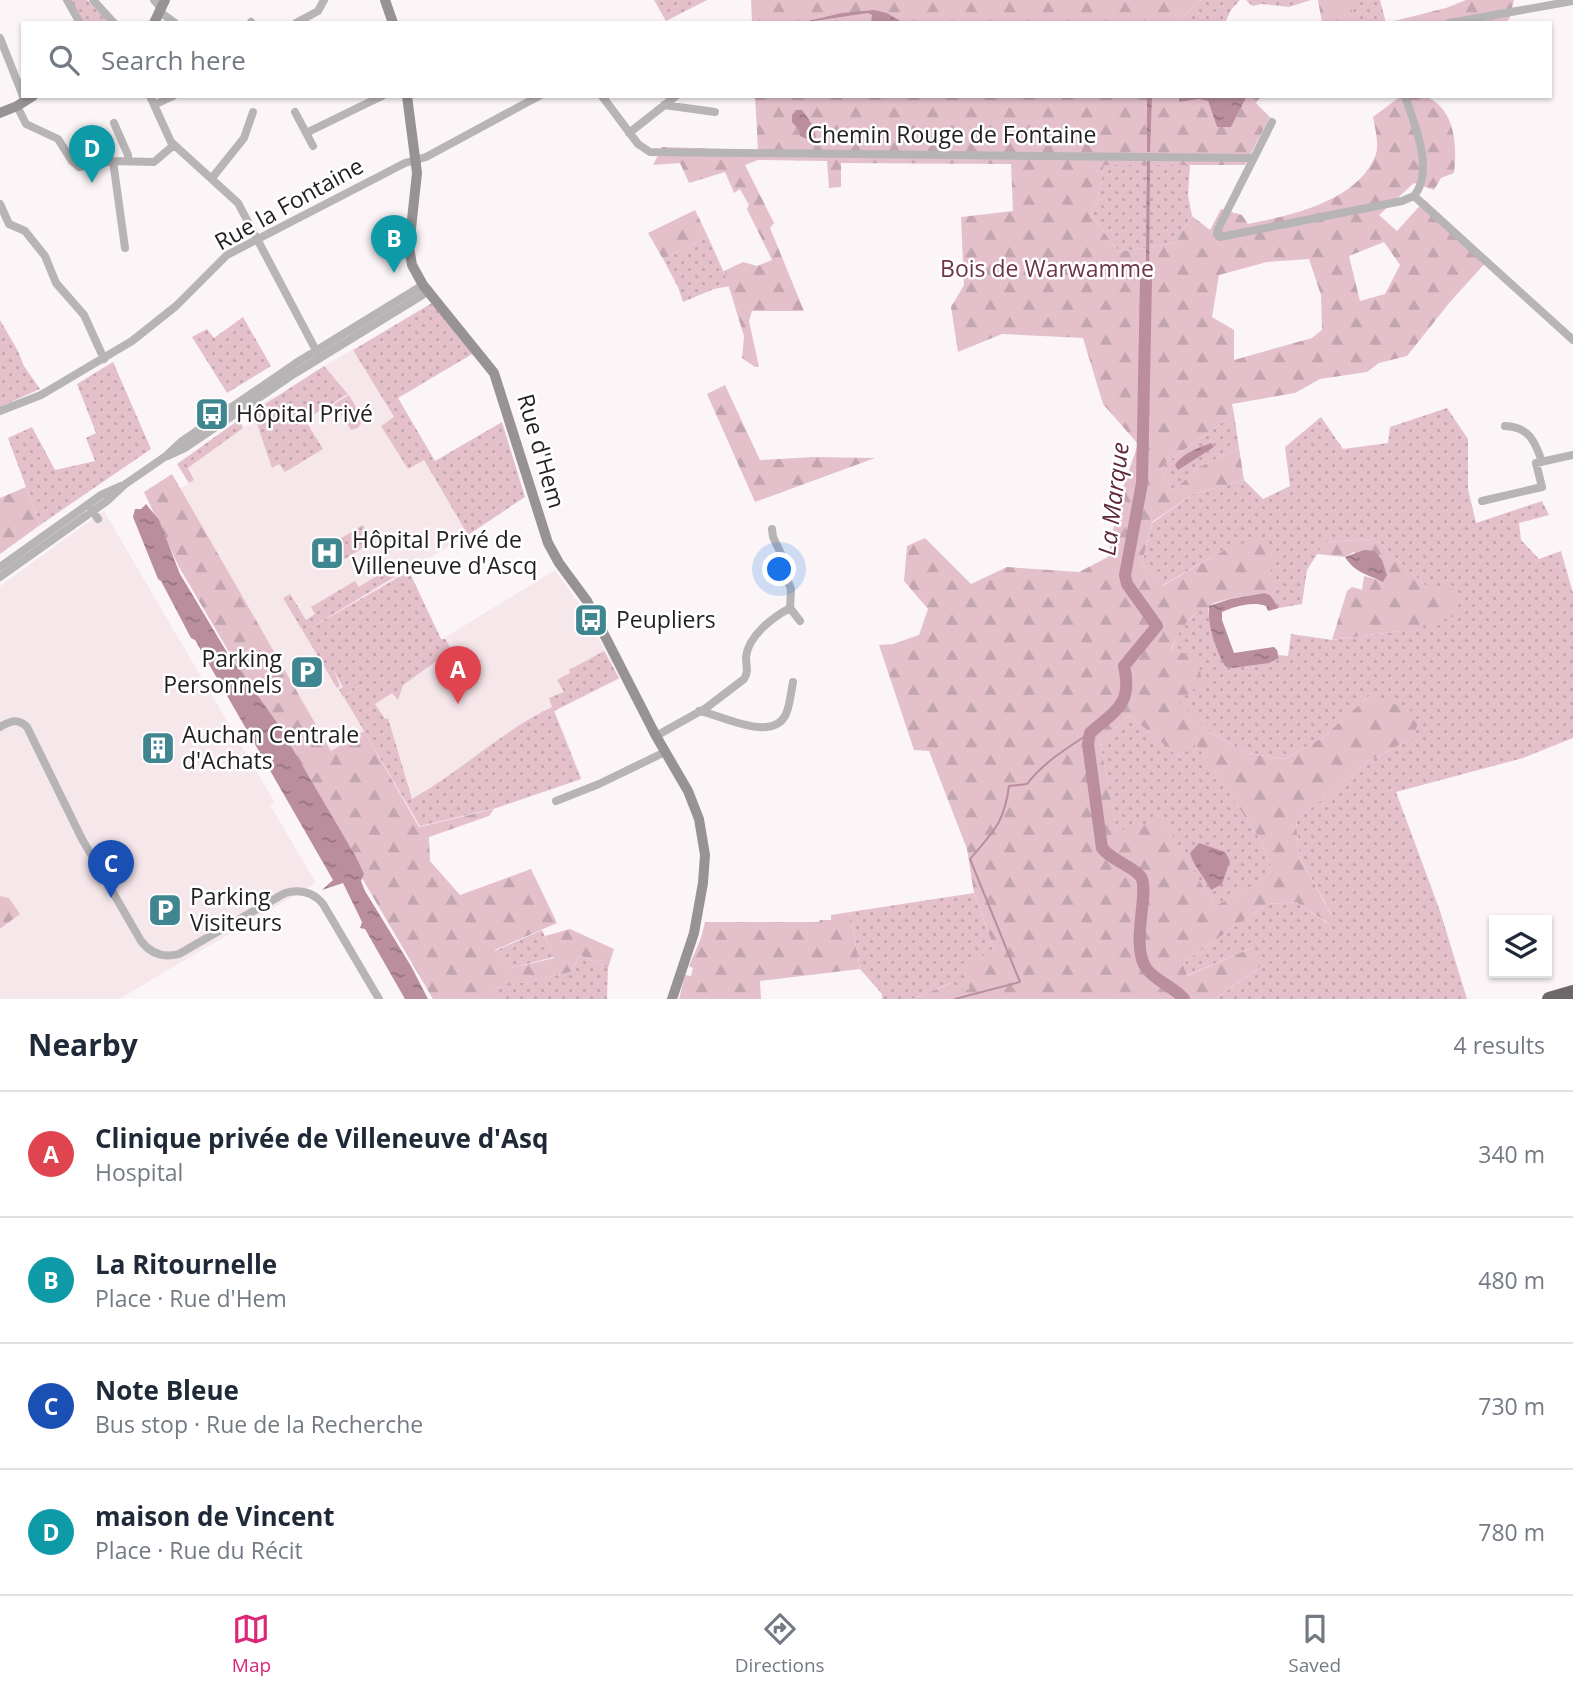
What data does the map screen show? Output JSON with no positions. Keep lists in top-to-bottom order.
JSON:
{
  "streets": {
    "street": ["Chemin Rouge de Fontaine", "Rue la Fontaine", "Rue d'Hem"]
  },
  "crossings": [
    ["Rue la Fontaine", "Rue d'Hem"]
  ],
  "water": ["La Marque"],
  "parks": ["Bois de Warwamme"],
  "places": {
    "bus stop": ["Hôpital Privé", "Peupliers"],
    "hospital": ["Hôpital Privé de Villeneuve d'Ascq"],
    "parking": ["Parking Personnels", "Parking Visiteurs"],
    "building": ["Auchan Centrale d'Achats"]
  },
  "page": {
    "search": "Search here",
    "pins": [
      "D",
      "B",
      "A",
      "C"
    ],
    "heading": ["Nearby", "4 results"],
    "list": [
      {
        "mark": "A",
        "name": "Clinique privée de Villeneuve d'Asq",
        "note": "Hospital",
        "value": "340 m"
      },
      {
        "mark": "B",
        "name": "La Ritournelle",
        "note": "Place · Rue d'Hem",
        "value": "480 m"
      },
      {
        "mark": "C",
        "name": "Note Bleue",
        "note": "Bus stop · Rue de la Recherche",
        "value": "730 m"
      },
      {
        "mark": "D",
        "name": "maison de Vincent",
        "note": "Place · Rue du Récit",
        "value": "780 m"
      }
    ],
    "nav": ["Map", "Directions", "Saved"]
  }
}
